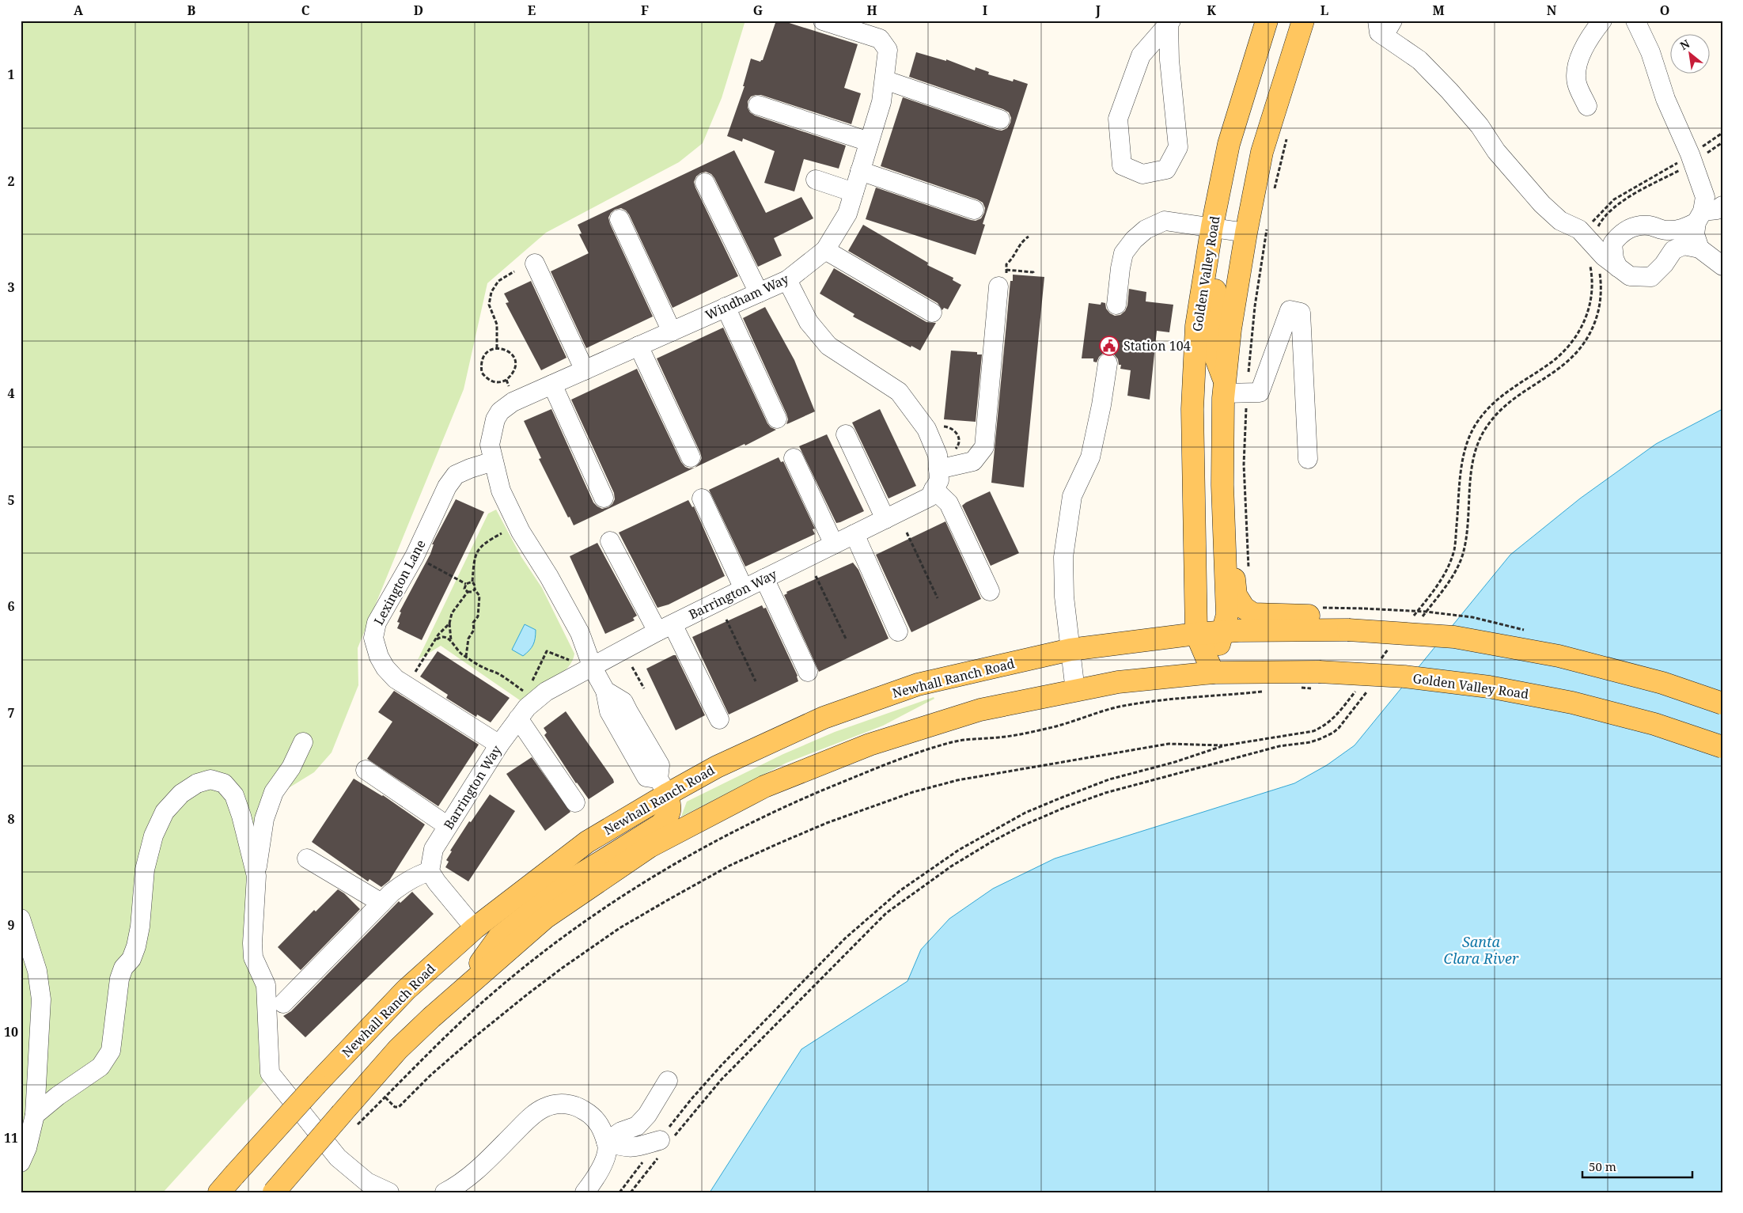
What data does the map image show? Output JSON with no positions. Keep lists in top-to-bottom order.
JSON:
{
  "streets": {
    "main road": ["Golden Valley Road", "Newhall Ranch Road"],
    "street": ["Windham Way", "Lexington Lane", "Barrington Way"]
  },
  "crossings": [
    ["Golden Valley Road", "Newhall Ranch Road"],
    ["Windham Way", "Lexington Lane"],
    ["Lexington Lane", "Barrington Way"]
  ],
  "water": ["Santa Clara River"],
  "places": {
    "public building": ["Station 104"]
  },
  "scale_bar": "50 m",
  "north": "top left",
  "grid": {
    "columns": [
      "A",
      "B",
      "C",
      "D",
      "E",
      "F",
      "G",
      "H",
      "I",
      "J",
      "K",
      "L",
      "M",
      "N",
      "O"
    ],
    "rows": [
      "1",
      "2",
      "3",
      "4",
      "5",
      "6",
      "7",
      "8",
      "9",
      "10",
      "11"
    ]
  }
}
